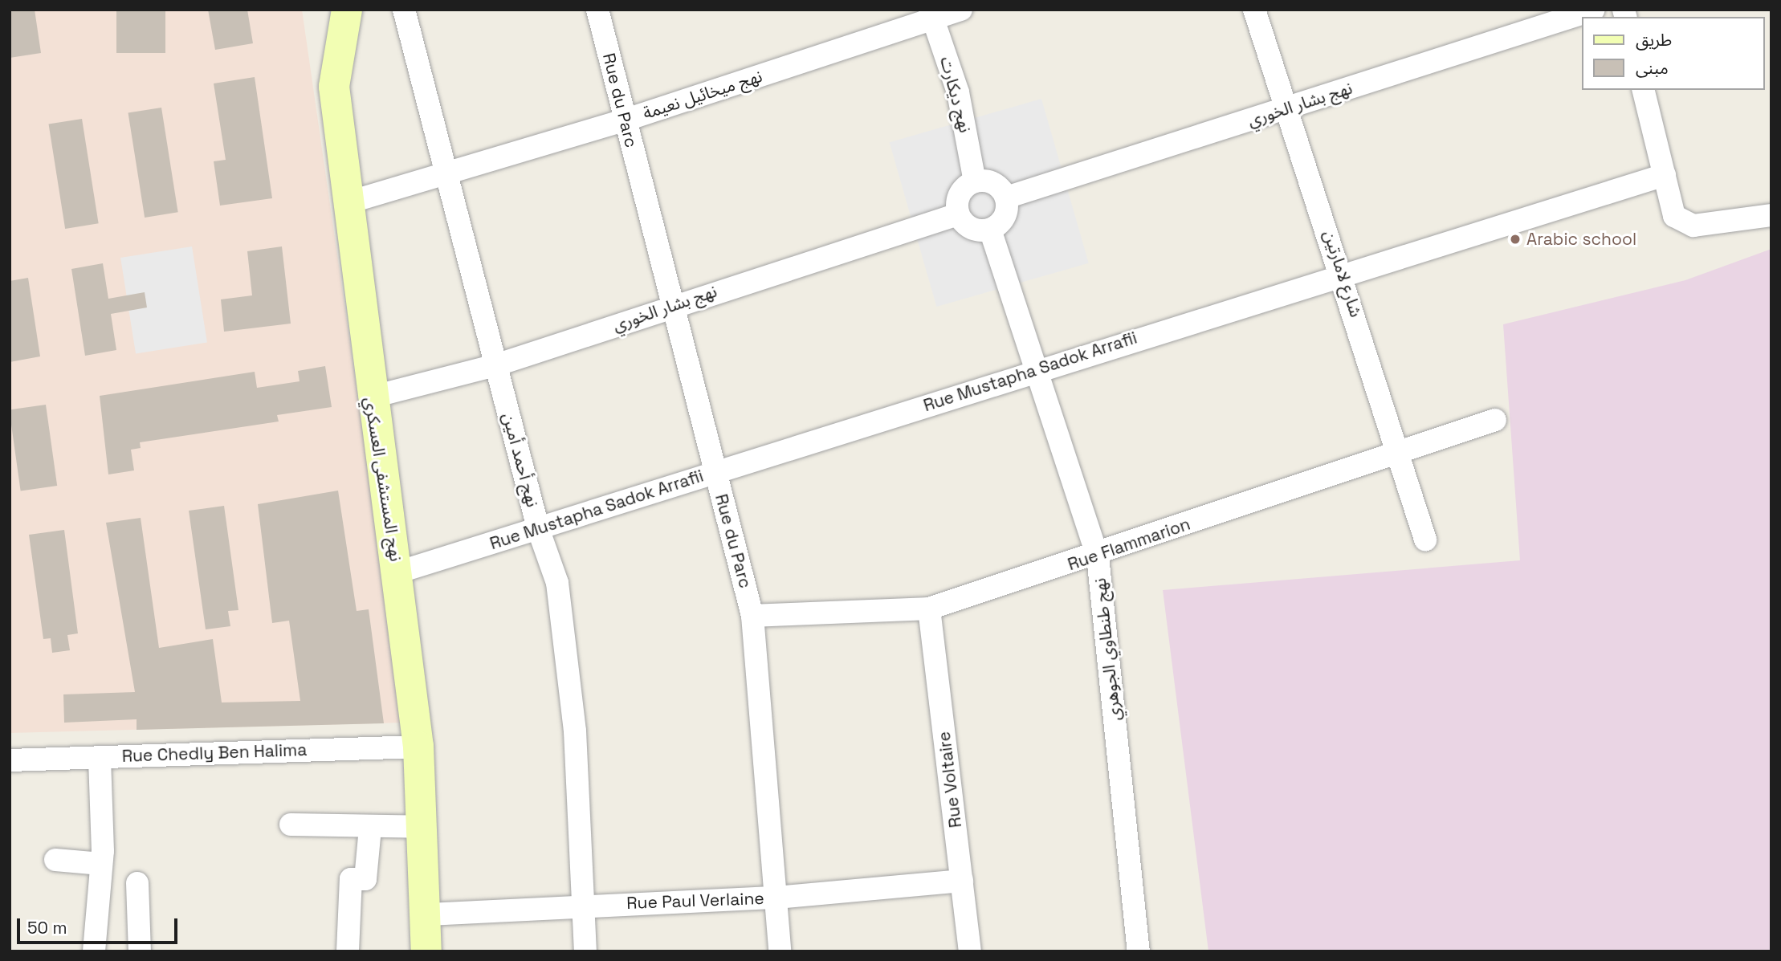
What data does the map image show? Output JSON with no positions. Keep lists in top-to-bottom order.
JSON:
{
  "streets": {
    "street": [
      "نهج ميخائيل نعيمة",
      "نهج ديكارت",
      "Rue du Parc",
      "نهج بشار الخوري",
      "شارع لامارتين",
      "Rue Mustapha Sadok Arrafii",
      "نهج أحمد أمين",
      "نهج المستشفى العسكري",
      "Rue Flammarion",
      "نهج طنطاوي الجوهري",
      "Rue Chedly Ben Halima",
      "Rue Voltaire",
      "Rue Paul Verlaine"
    ]
  },
  "crossings": [
    ["نهج ميخائيل نعيمة", "نهج ديكارت"],
    ["نهج ميخائيل نعيمة", "Rue du Parc"],
    ["نهج ميخائيل نعيمة", "نهج أحمد أمين"],
    ["نهج ميخائيل نعيمة", "نهج المستشفى العسكري"],
    ["نهج ديكارت", "نهج بشار الخوري"],
    ["نهج ديكارت", "نهج طنطاوي الجوهري"],
    ["Rue du Parc", "نهج بشار الخوري"],
    ["Rue du Parc", "Rue Mustapha Sadok Arrafii"],
    ["Rue du Parc", "Rue Flammarion"],
    ["Rue du Parc", "Rue Paul Verlaine"],
    ["نهج بشار الخوري", "شارع لامارتين"],
    ["نهج بشار الخوري", "نهج أحمد أمين"],
    ["نهج بشار الخوري", "نهج المستشفى العسكري"],
    ["نهج بشار الخوري", "نهج طنطاوي الجوهري"],
    ["شارع لامارتين", "Rue Mustapha Sadok Arrafii"],
    ["شارع لامارتين", "Rue Flammarion"],
    ["Rue Mustapha Sadok Arrafii", "نهج أحمد أمين"],
    ["Rue Mustapha Sadok Arrafii", "نهج المستشفى العسكري"],
    ["Rue Mustapha Sadok Arrafii", "نهج طنطاوي الجوهري"],
    ["نهج أحمد أمين", "Rue Paul Verlaine"],
    ["نهج المستشفى العسكري", "Rue Chedly Ben Halima"],
    ["نهج المستشفى العسكري", "Rue Paul Verlaine"],
    ["Rue Flammarion", "نهج طنطاوي الجوهري"],
    ["Rue Flammarion", "Rue Voltaire"],
    ["Rue Voltaire", "Rue Paul Verlaine"]
  ],
  "places": ["Arabic school"],
  "legend": ["طريق", "مبنى"],
  "scale_bar": "50 m"
}
